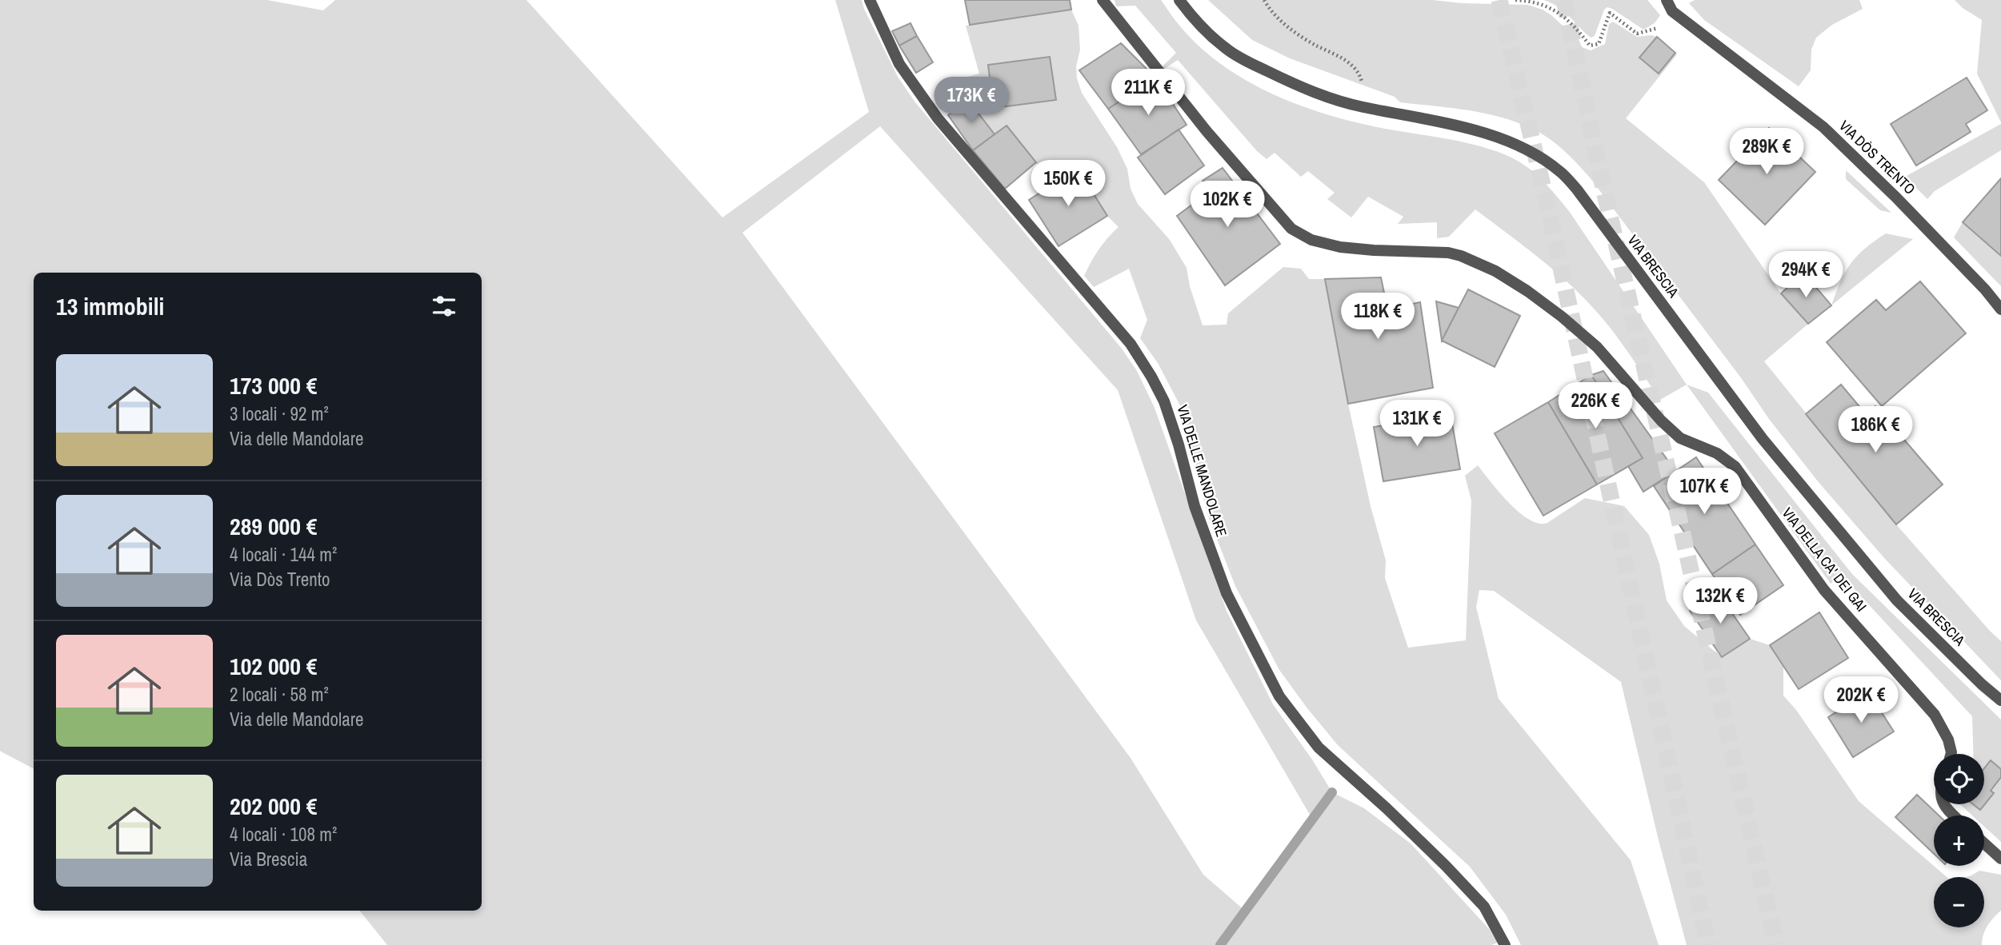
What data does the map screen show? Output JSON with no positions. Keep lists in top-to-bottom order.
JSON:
{
  "streets": {
    "street": [
      "VIA DÒS TRENTO",
      "VIA BRESCIA",
      "VIA DELLE MANDOLARE",
      "VIA DELLA CA' DEI GAI"
    ]
  },
  "page": {
    "price": [
      "211K €",
      "173K €",
      "289K €",
      "150K €",
      "102K €",
      "294K €",
      "118K €",
      "226K €",
      "131K €",
      "186K €",
      "107K €",
      "132K €",
      "202K €"
    ],
    "heading": "13 immobili",
    "list": [
      {
        "name": "173 000 €",
        "note": "3 locali · 92 m² · Via delle Mandolare"
      },
      {
        "name": "289 000 €",
        "note": "4 locali · 144 m² · Via Dòs Trento"
      },
      {
        "name": "102 000 €",
        "note": "2 locali · 58 m² · Via delle Mandolare"
      },
      {
        "name": "202 000 €",
        "note": "4 locali · 108 m² · Via Brescia"
      }
    ],
    "map_buttons": ["+", "−"]
  }
}
